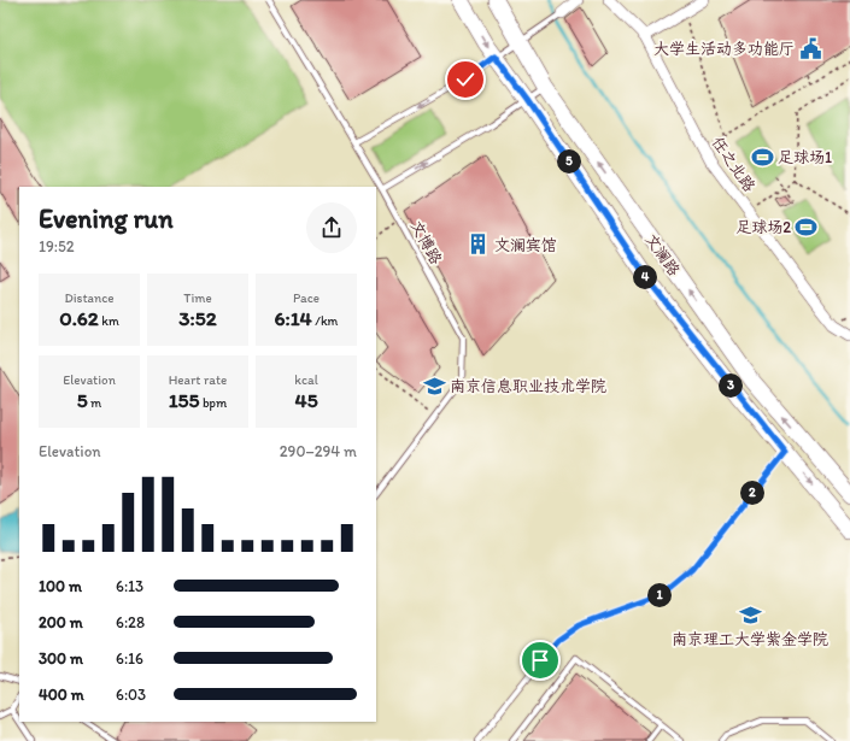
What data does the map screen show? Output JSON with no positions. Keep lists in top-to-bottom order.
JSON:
{
  "streets": {
    "main road": ["文澜路"],
    "street": ["任之北路"],
    "lane": ["文博路"]
  },
  "places": {
    "public building": ["大学生活动多功能厅"],
    "sports": ["足球场1", "足球场2"],
    "building": ["文澜宾馆"],
    "school or university": ["南京信息职业技术学院", "南京理工大学紫金学院"]
  },
  "page": {
    "pins": [
      "5",
      "4",
      "3",
      "2",
      "1"
    ],
    "heading": ["Evening run", "19:52"],
    "stats": [
      ["Distance", "0.62 km"],
      ["Time", "3:52"],
      ["Pace", "6:14 /km"],
      ["Elevation", "5 m"],
      ["Heart rate", "155 bpm"],
      ["kcal", "45"]
    ],
    "chart": ["Elevation", "290–294 m"],
    "list": [
      {
        "name": "100 m",
        "note": "6:13"
      },
      {
        "name": "200 m",
        "note": "6:28"
      },
      {
        "name": "300 m",
        "note": "6:16"
      },
      {
        "name": "400 m",
        "note": "6:03"
      }
    ]
  }
}
